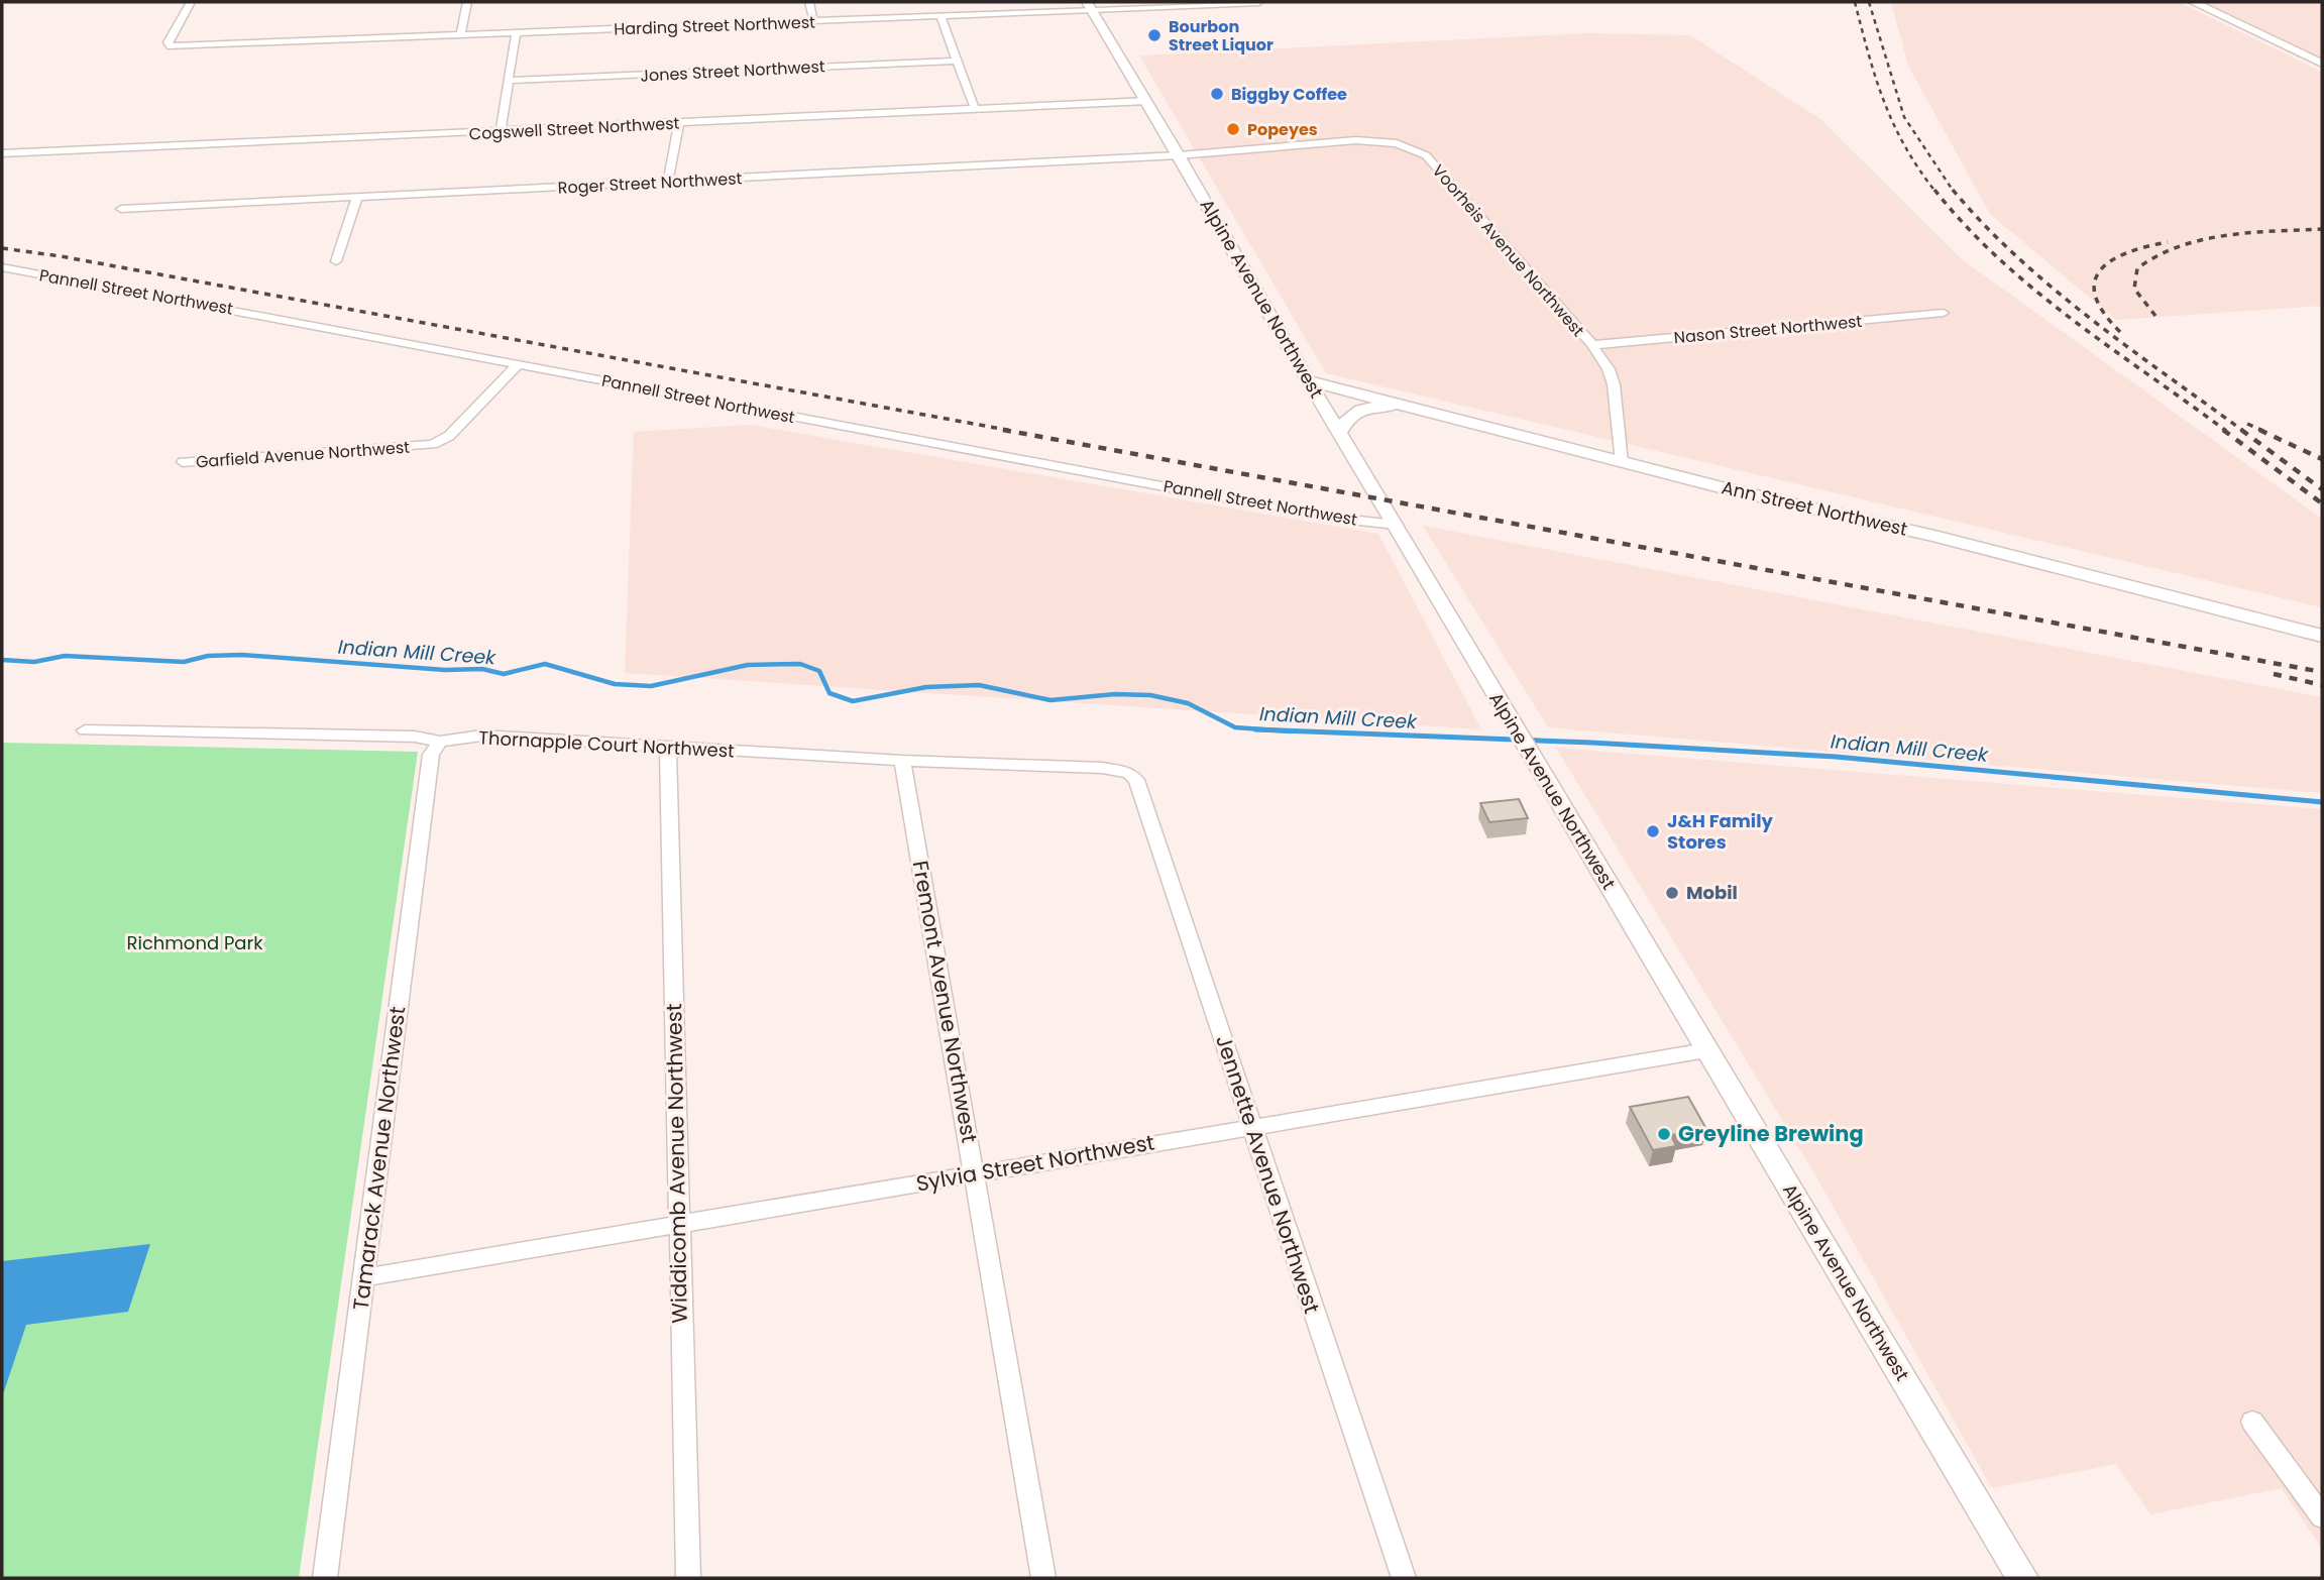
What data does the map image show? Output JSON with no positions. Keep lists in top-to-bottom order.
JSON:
{
  "streets": {
    "main road": ["Alpine Avenue Northwest", "Ann Street Northwest"],
    "street": [
      "Harding Street Northwest",
      "Jones Street Northwest",
      "Cogswell Street Northwest",
      "Roger Street Northwest",
      "Voorheis Avenue Northwest",
      "Pannell Street Northwest",
      "Nason Street Northwest",
      "Garfield Avenue Northwest",
      "Thornapple Court Northwest",
      "Fremont Avenue Northwest",
      "Tamarack Avenue Northwest",
      "Widdicomb Avenue Northwest",
      "Sylvia Street Northwest",
      "Jennette Avenue Northwest"
    ]
  },
  "crossings": [
    ["Harding Street Northwest", "Alpine Avenue Northwest"],
    ["Cogswell Street Northwest", "Alpine Avenue Northwest"],
    ["Roger Street Northwest", "Voorheis Avenue Northwest"],
    ["Roger Street Northwest", "Alpine Avenue Northwest"],
    ["Voorheis Avenue Northwest", "Alpine Avenue Northwest"],
    ["Voorheis Avenue Northwest", "Nason Street Northwest"],
    ["Voorheis Avenue Northwest", "Ann Street Northwest"],
    ["Pannell Street Northwest", "Alpine Avenue Northwest"],
    ["Pannell Street Northwest", "Garfield Avenue Northwest"],
    ["Alpine Avenue Northwest", "Ann Street Northwest"],
    ["Alpine Avenue Northwest", "Sylvia Street Northwest"],
    ["Thornapple Court Northwest", "Fremont Avenue Northwest"],
    ["Thornapple Court Northwest", "Tamarack Avenue Northwest"],
    ["Thornapple Court Northwest", "Widdicomb Avenue Northwest"],
    ["Thornapple Court Northwest", "Jennette Avenue Northwest"],
    ["Fremont Avenue Northwest", "Sylvia Street Northwest"],
    ["Tamarack Avenue Northwest", "Sylvia Street Northwest"],
    ["Widdicomb Avenue Northwest", "Sylvia Street Northwest"],
    ["Sylvia Street Northwest", "Jennette Avenue Northwest"]
  ],
  "water": ["Indian Mill Creek"],
  "parks": ["Richmond Park"],
  "places": [
    "Bourbon Street Liquor",
    "Biggby Coffee",
    "Popeyes",
    "J&H Family Stores",
    "Mobil",
    "Greyline Brewing"
  ]
}
